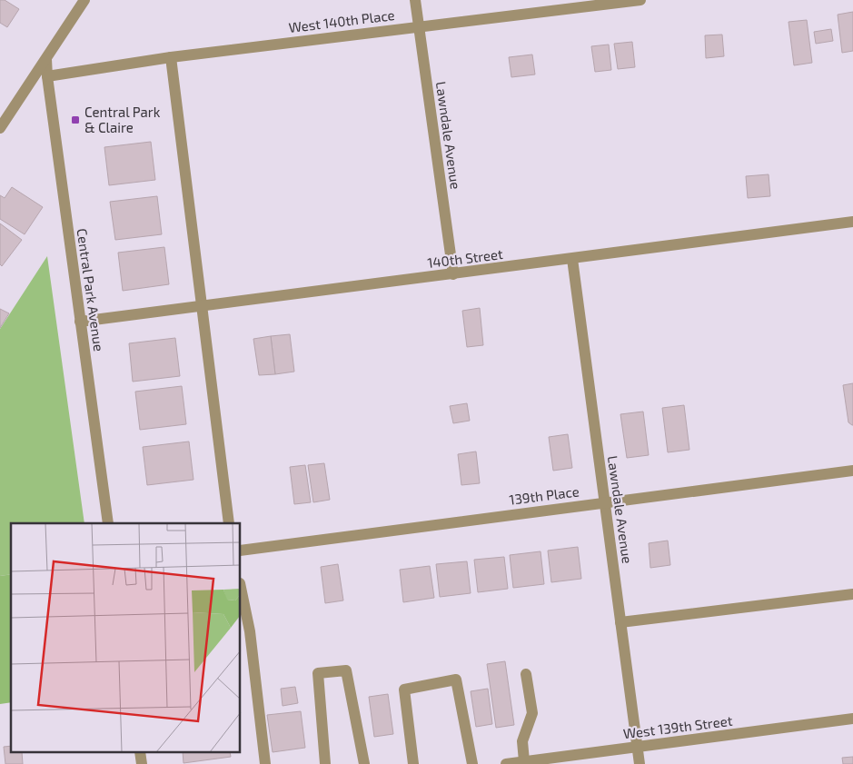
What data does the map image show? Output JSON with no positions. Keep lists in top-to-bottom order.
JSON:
{
  "streets": {
    "street": [
      "West 140th Place",
      "Lawndale Avenue",
      "140th Street",
      "Central Park Avenue",
      "139th Place",
      "West 139th Street"
    ]
  },
  "crossings": [
    ["West 140th Place", "Lawndale Avenue"],
    ["West 140th Place", "Central Park Avenue"],
    ["Lawndale Avenue", "140th Street"],
    ["Lawndale Avenue", "139th Place"],
    ["Lawndale Avenue", "West 139th Street"],
    ["140th Street", "Central Park Avenue"]
  ],
  "places": {
    "transit": ["Central Park & Claire"]
  }
}
